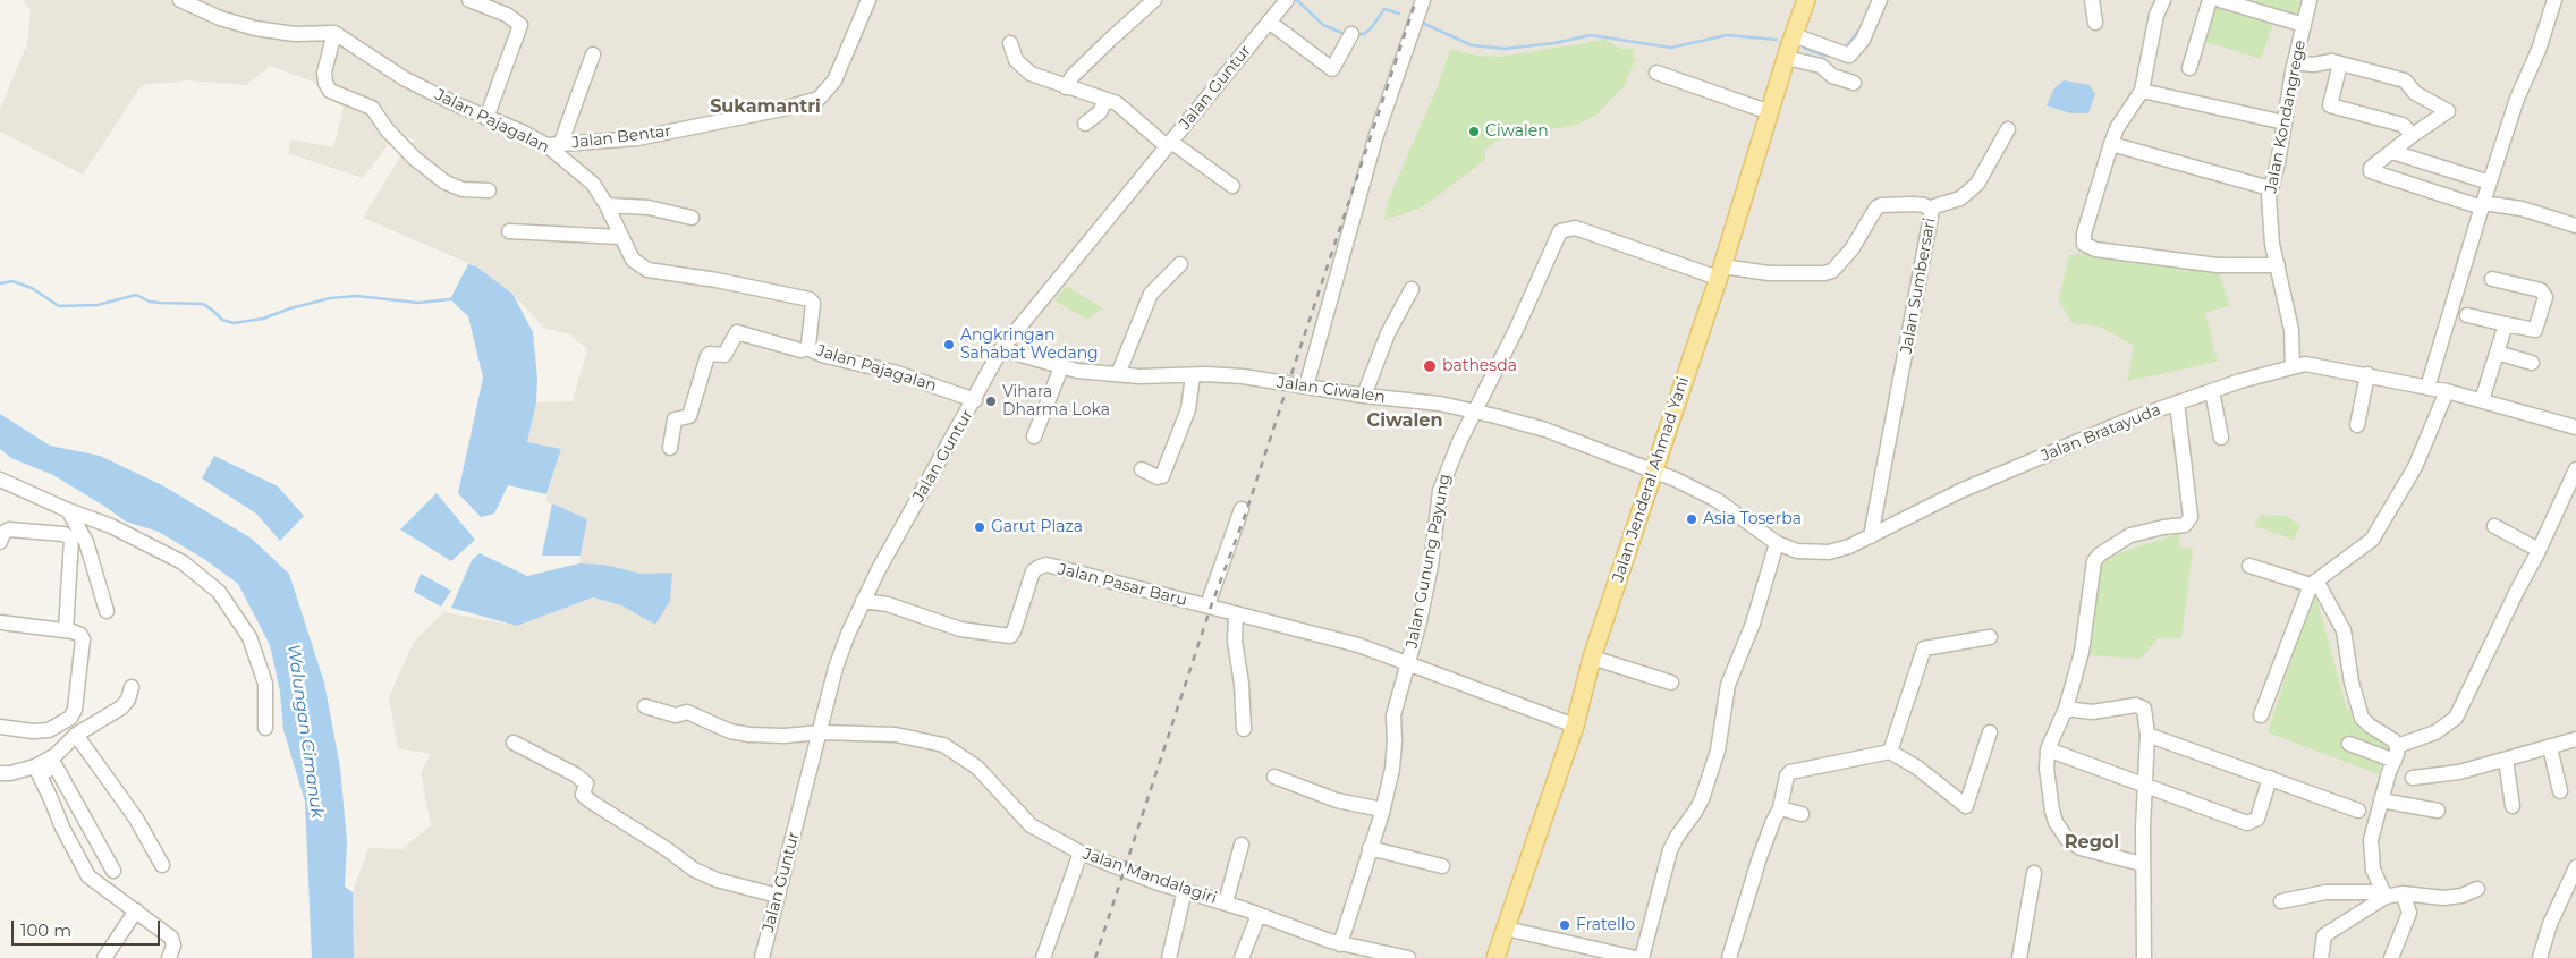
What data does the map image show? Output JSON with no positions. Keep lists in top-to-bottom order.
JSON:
{
  "streets": {
    "main road": ["Jalan Jenderal Ahmad Yani"],
    "street": [
      "Jalan Guntur",
      "Jalan Kondangrege",
      "Jalan Pajagalan",
      "Jalan Bentar",
      "Jalan Sumbersari",
      "Jalan Ciwalen",
      "Jalan Bratayuda",
      "Jalan Gunung Payung",
      "Jalan Pasar Baru",
      "Jalan Mandalagiri"
    ]
  },
  "crossings": [
    ["Jalan Guntur", "Jalan Pajagalan"],
    ["Jalan Guntur", "Jalan Ciwalen"],
    ["Jalan Guntur", "Jalan Pasar Baru"],
    ["Jalan Guntur", "Jalan Mandalagiri"],
    ["Jalan Kondangrege", "Jalan Bratayuda"],
    ["Jalan Pajagalan", "Jalan Bentar"],
    ["Jalan Sumbersari", "Jalan Bratayuda"],
    ["Jalan Sumbersari", "Jalan Jenderal Ahmad Yani"],
    ["Jalan Sumbersari", "Jalan Gunung Payung"],
    ["Jalan Ciwalen", "Jalan Bratayuda"],
    ["Jalan Ciwalen", "Jalan Jenderal Ahmad Yani"],
    ["Jalan Ciwalen", "Jalan Gunung Payung"],
    ["Jalan Bratayuda", "Jalan Jenderal Ahmad Yani"],
    ["Jalan Jenderal Ahmad Yani", "Jalan Gunung Payung"],
    ["Jalan Jenderal Ahmad Yani", "Jalan Pasar Baru"],
    ["Jalan Gunung Payung", "Jalan Pasar Baru"],
    ["Jalan Gunung Payung", "Jalan Mandalagiri"]
  ],
  "districts": ["Sukamantri", "Ciwalen", "Regol"],
  "water": ["Walungan Cimanuk"],
  "places": [
    "Ciwalen",
    "Angkringan Sahabat Wedang",
    "bathesda",
    "Vihara Dharma Loka",
    "Asia Toserba",
    "Garut Plaza",
    "Fratello"
  ],
  "scale_bar": "100 m"
}
